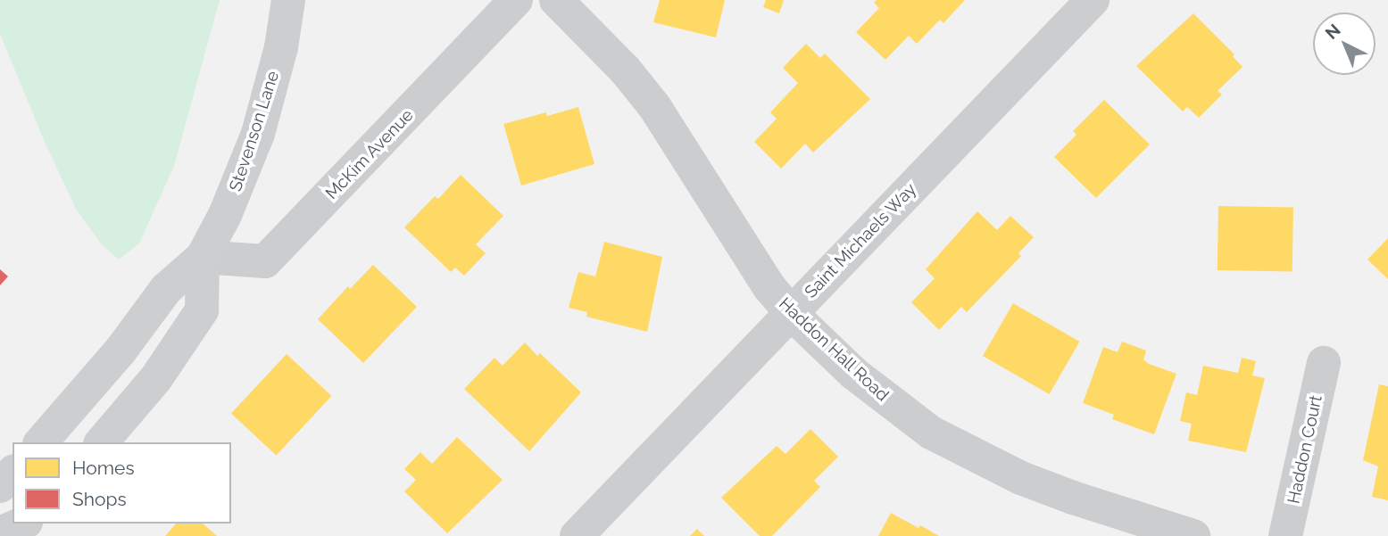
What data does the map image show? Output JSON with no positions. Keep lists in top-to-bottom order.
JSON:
{
  "streets": {
    "street": [
      "Stevenson Lane",
      "McKim Avenue",
      "Saint Michaels Way",
      "Haddon Hall Road",
      "Haddon Court"
    ]
  },
  "crossings": [
    ["Stevenson Lane", "McKim Avenue"],
    ["Saint Michaels Way", "Haddon Hall Road"]
  ],
  "legend": ["Homes", "Shops"],
  "north": "top left"
}
